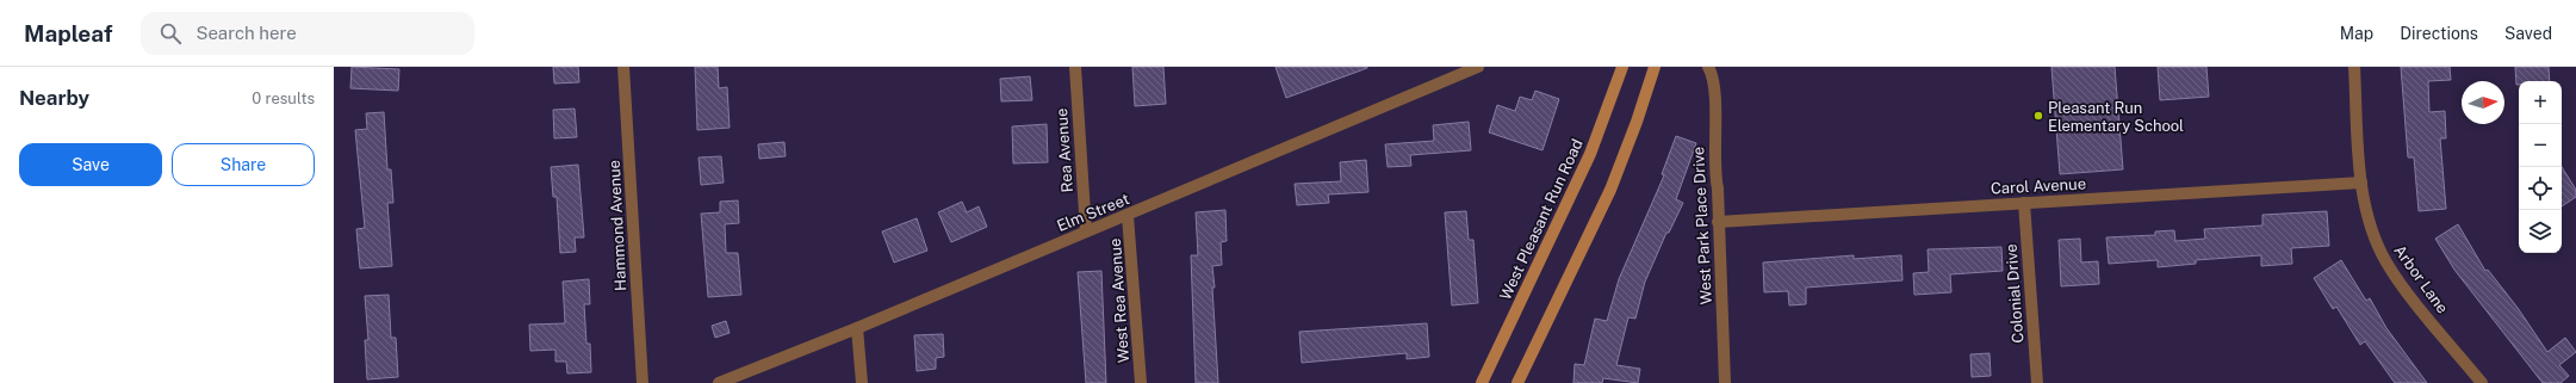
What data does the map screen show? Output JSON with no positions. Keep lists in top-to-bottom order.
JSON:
{
  "streets": {
    "main road": ["West Pleasant Run Road"],
    "street": [
      "Rea Avenue",
      "Carol Avenue",
      "Elm Street",
      "Hammond Avenue",
      "West Park Place Drive",
      "Arbor Lane",
      "Colonial Drive",
      "West Rea Avenue"
    ]
  },
  "crossings": [
    ["Rea Avenue", "Elm Street"],
    ["Carol Avenue", "West Park Place Drive"],
    ["Carol Avenue", "Arbor Lane"],
    ["Carol Avenue", "Colonial Drive"],
    ["Elm Street", "West Rea Avenue"]
  ],
  "places": ["Pleasant Run Elementary School"],
  "north": "right",
  "page": {
    "header": "Mapleaf",
    "search": "Search here",
    "nav": ["Map", "Directions", "Saved"],
    "heading": ["Nearby", "0 results"],
    "map_buttons": ["+", "−"],
    "buttons": ["Save", "Share"]
  }
}
